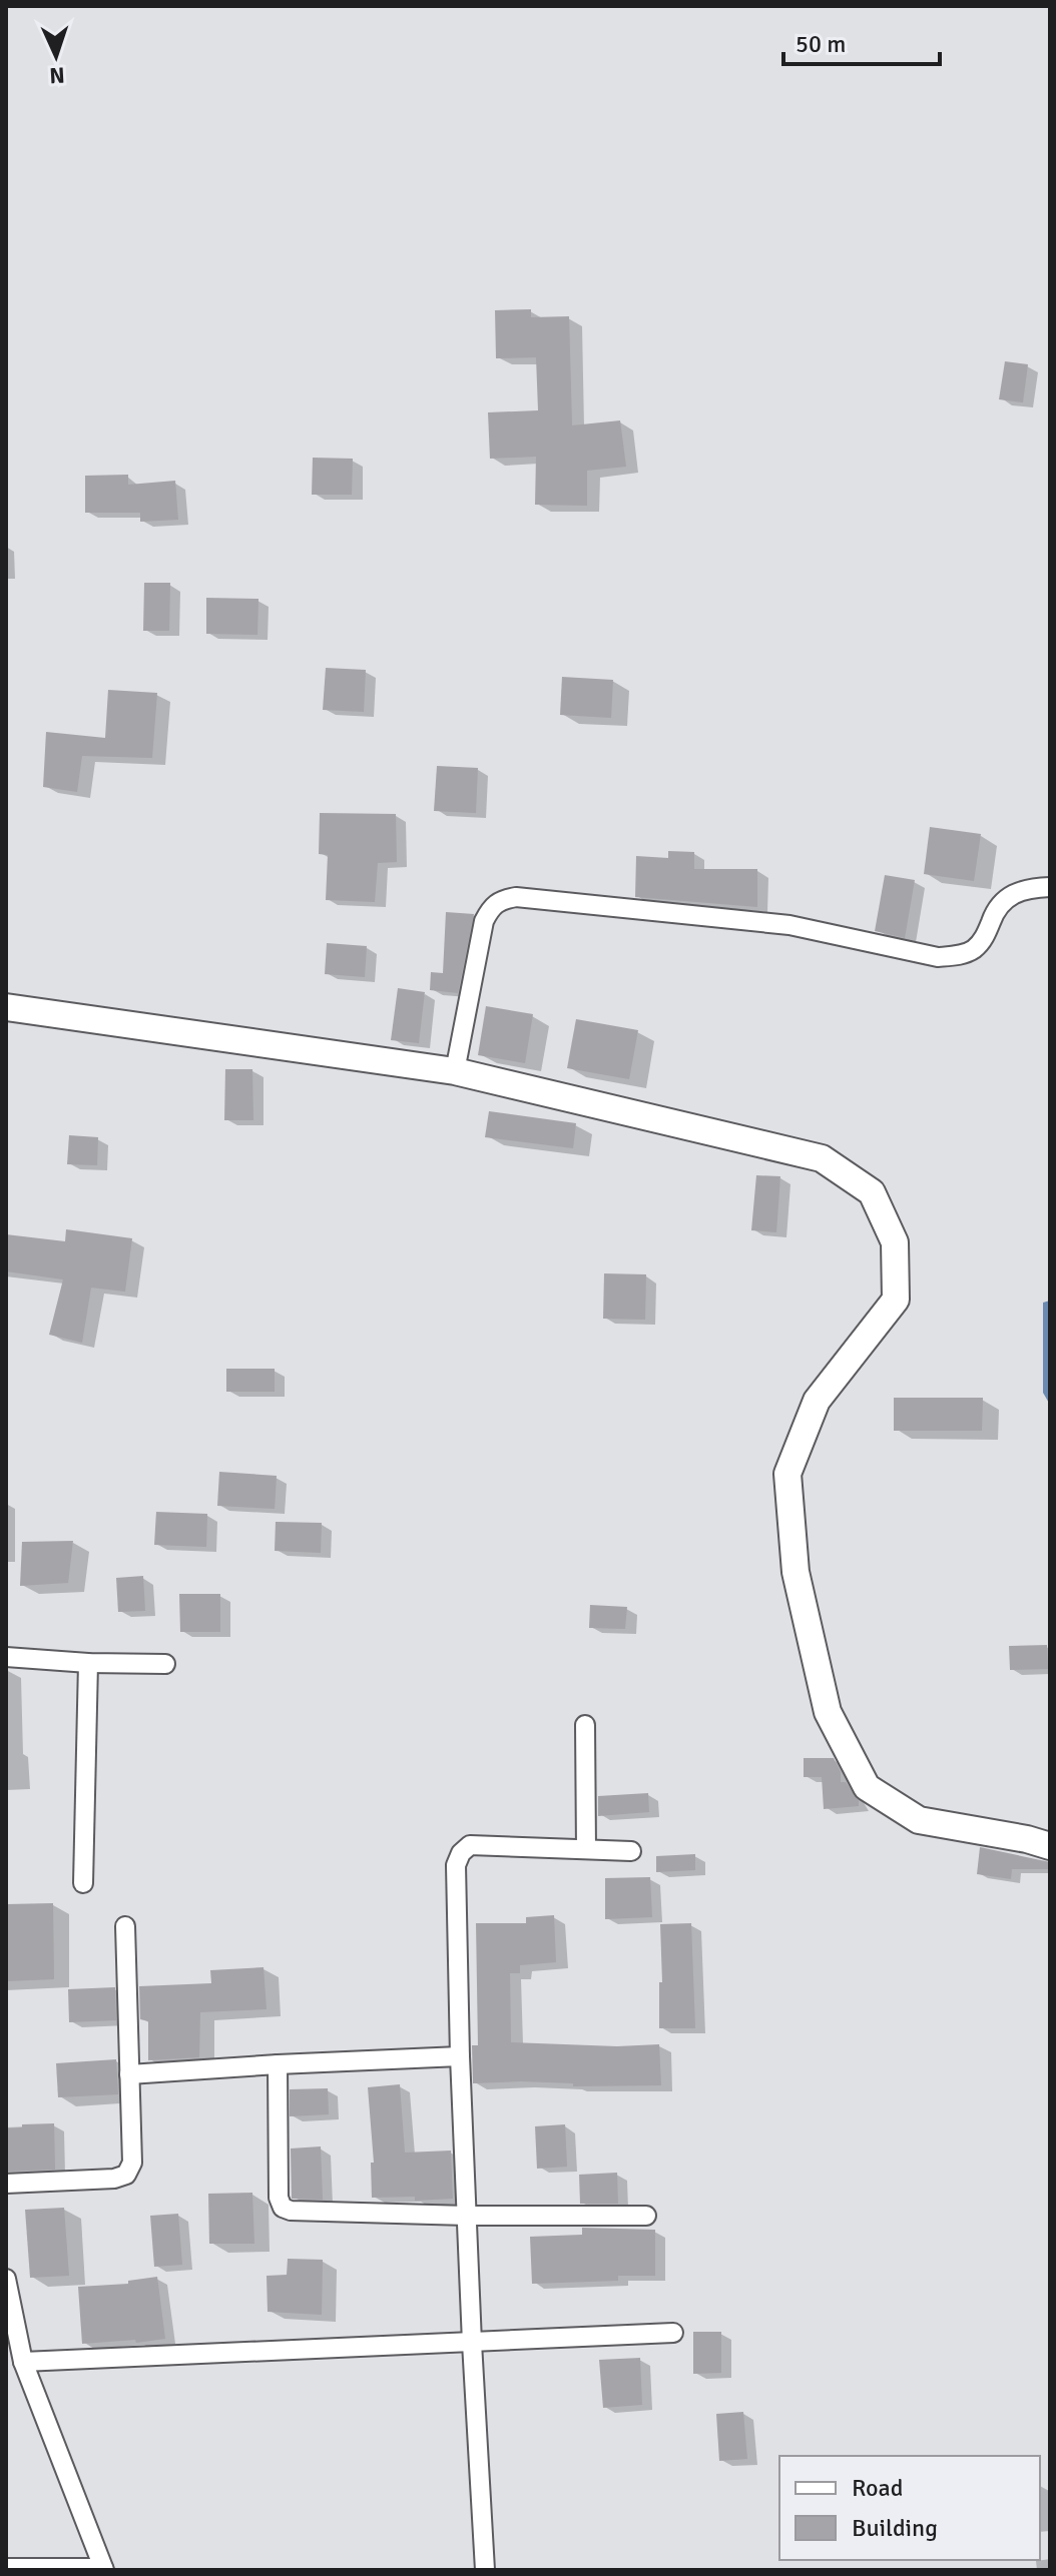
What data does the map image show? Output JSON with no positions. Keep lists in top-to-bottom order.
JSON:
{
  "legend": ["Road", "Building"],
  "scale_bar": "50 m",
  "north": "bottom"
}
